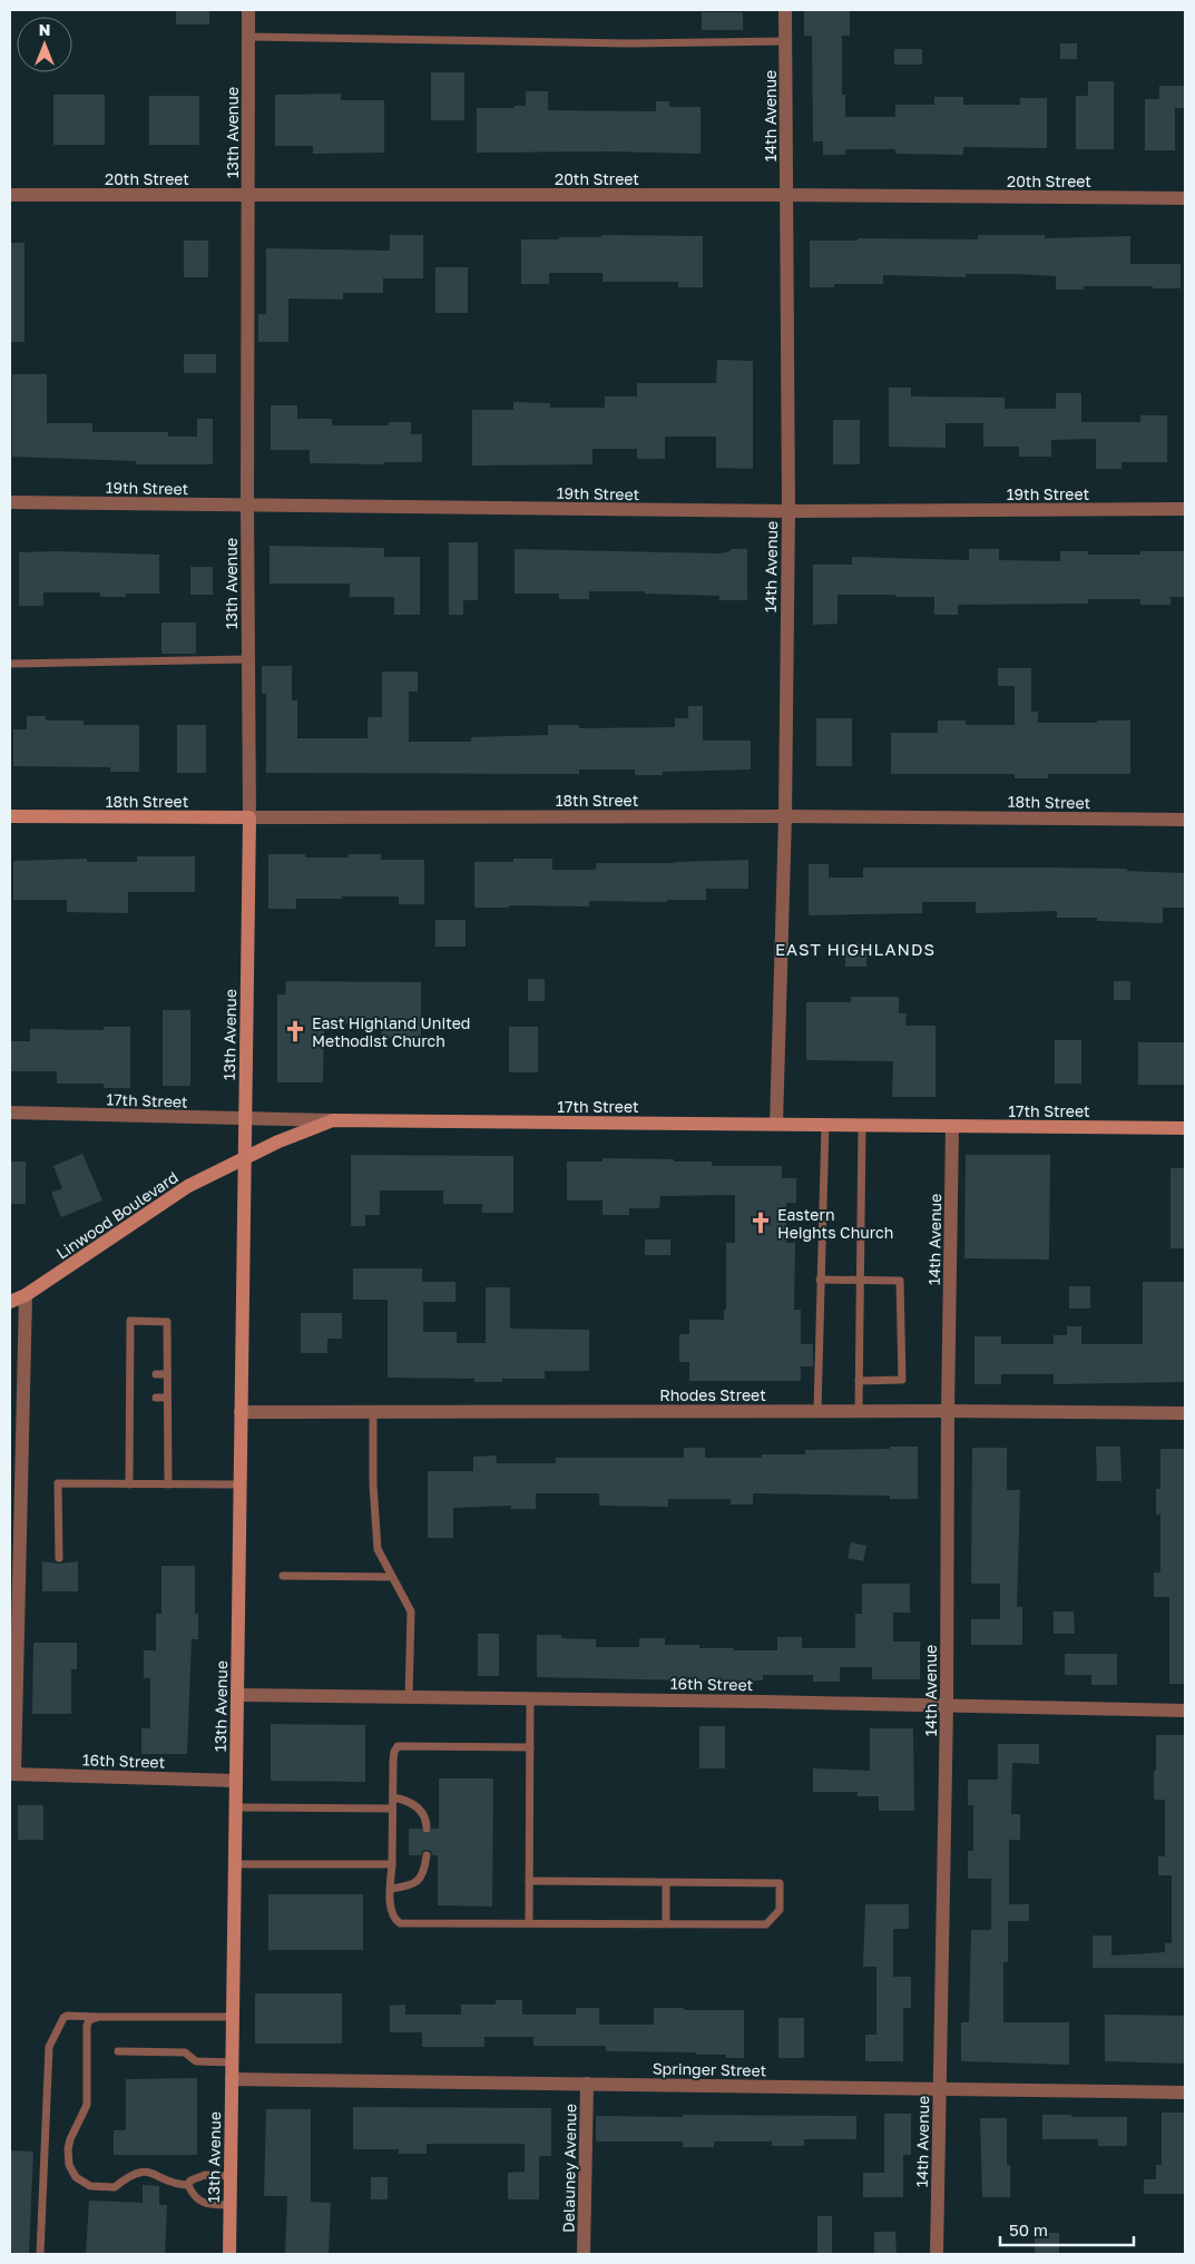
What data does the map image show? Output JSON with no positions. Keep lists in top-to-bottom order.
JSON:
{
  "streets": {
    "street": [
      "14th Avenue",
      "13th Avenue",
      "20th Street",
      "19th Street",
      "18th Street",
      "17th Street",
      "Linwood Boulevard",
      "Rhodes Street",
      "16th Street",
      "Springer Street",
      "Delauney Avenue"
    ]
  },
  "crossings": [
    ["14th Avenue", "20th Street"],
    ["14th Avenue", "19th Street"],
    ["14th Avenue", "18th Street"],
    ["14th Avenue", "17th Street"],
    ["14th Avenue", "Rhodes Street"],
    ["14th Avenue", "16th Street"],
    ["14th Avenue", "Springer Street"],
    ["13th Avenue", "20th Street"],
    ["13th Avenue", "19th Street"],
    ["13th Avenue", "18th Street"],
    ["13th Avenue", "17th Street"],
    ["13th Avenue", "Linwood Boulevard"],
    ["13th Avenue", "Rhodes Street"],
    ["13th Avenue", "16th Street"],
    ["13th Avenue", "Springer Street"],
    ["Springer Street", "Delauney Avenue"]
  ],
  "districts": ["EAST HIGHLANDS"],
  "places": {
    "church": ["East Highland United Methodist Church", "Eastern Heights Church"]
  },
  "scale_bar": "50 m",
  "north": "top"
}
